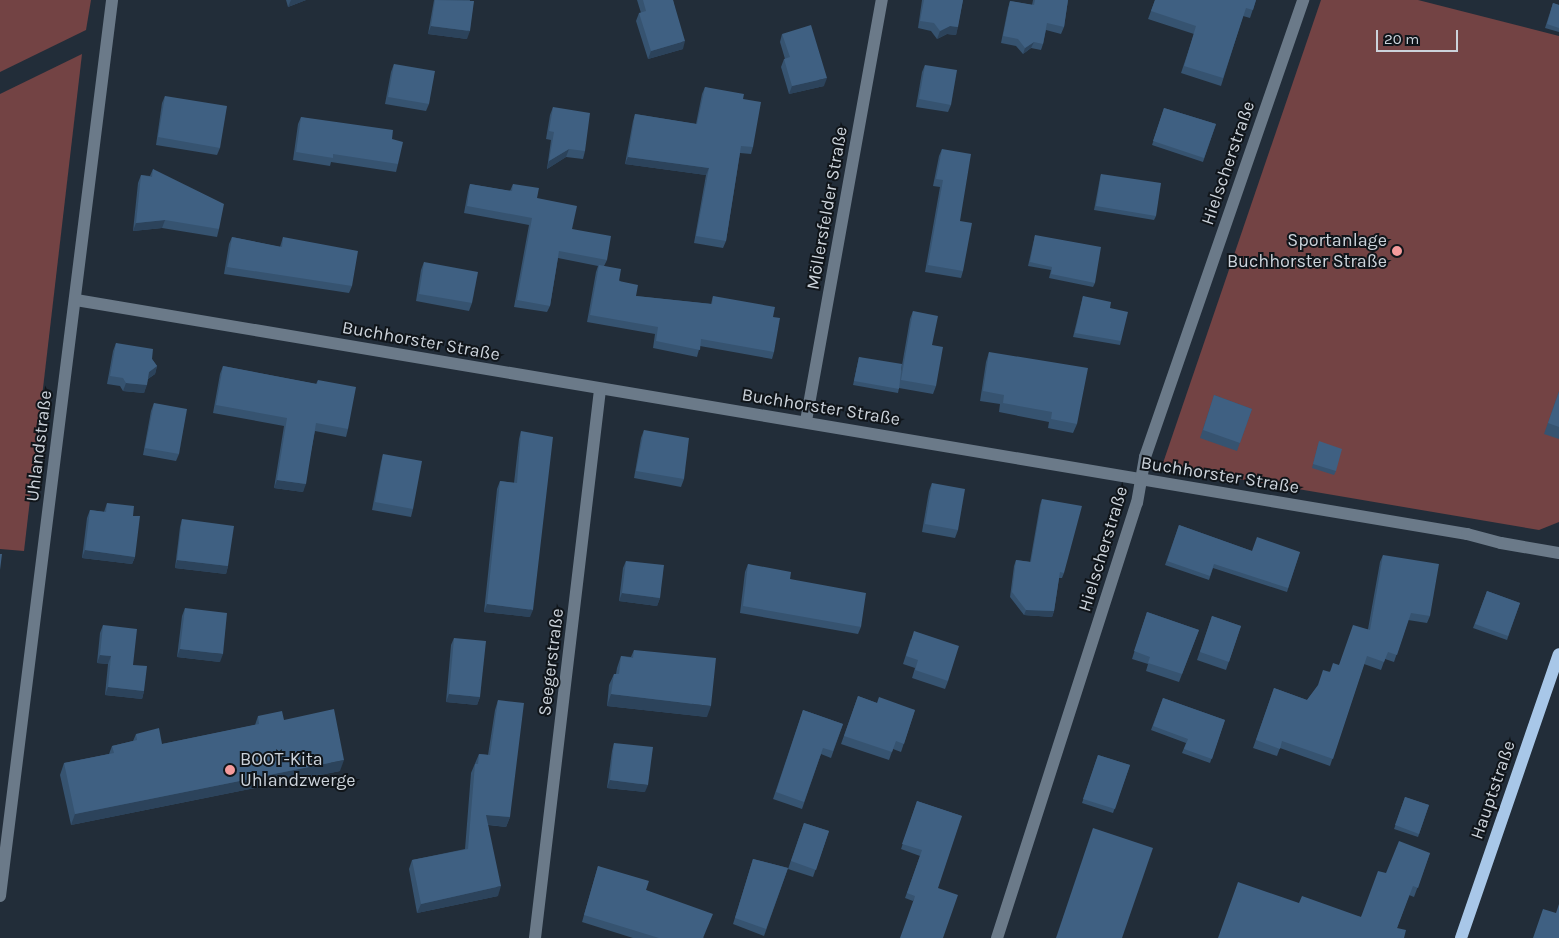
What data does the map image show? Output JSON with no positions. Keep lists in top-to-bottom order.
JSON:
{
  "streets": {
    "main road": ["Hauptstraße"],
    "street": [
      "Hielscherstraße",
      "Möllersfelder Straße",
      "Buchhorster Straße",
      "Uhlandstraße",
      "Seegerstraße"
    ]
  },
  "crossings": [
    ["Hielscherstraße", "Buchhorster Straße"],
    ["Möllersfelder Straße", "Buchhorster Straße"],
    ["Buchhorster Straße", "Uhlandstraße"],
    ["Buchhorster Straße", "Seegerstraße"]
  ],
  "places": ["Sportanlage Buchhorster Straße", "BOOT-Kita Uhlandzwerge"],
  "scale_bar": "20 m"
}
